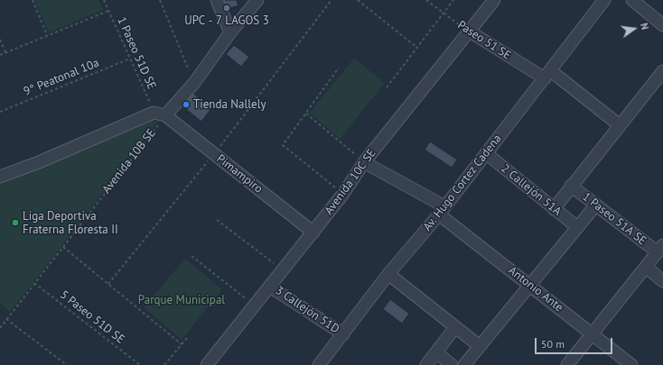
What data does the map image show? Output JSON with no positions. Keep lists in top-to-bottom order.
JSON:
{
  "streets": {
    "street": [
      "Paseo 51 SE",
      "Avenida 10B SE",
      "Pimampiro",
      "Avenida 10C SE",
      "Av. Hugo Cortez Cadena",
      "2 Callejón 51A",
      "1 Paseo 51A SE",
      "Antonio Ante",
      "3 Callejón 51D"
    ],
    "path": ["1 Paseo 51D SE", "9° Peatonal 10a", "5 Paseo 51D SE"]
  },
  "crossings": [
    ["Paseo 51 SE", "Avenida 10C SE"],
    ["Paseo 51 SE", "Av. Hugo Cortez Cadena"],
    ["1 Paseo 51D SE", "9° Peatonal 10a"],
    ["1 Paseo 51D SE", "Avenida 10B SE"],
    ["1 Paseo 51D SE", "Pimampiro"],
    ["Avenida 10B SE", "Pimampiro"],
    ["Avenida 10B SE", "5 Paseo 51D SE"],
    ["Pimampiro", "Avenida 10C SE"],
    ["Avenida 10C SE", "Antonio Ante"],
    ["Avenida 10C SE", "3 Callejón 51D"],
    ["Av. Hugo Cortez Cadena", "2 Callejón 51A"],
    ["Av. Hugo Cortez Cadena", "Antonio Ante"],
    ["Av. Hugo Cortez Cadena", "3 Callejón 51D"]
  ],
  "parks": ["Parque Municipal"],
  "places": ["UPC - 7 LAGOS 3", "Tienda Nallely", "Liga Deportiva Fraterna Floresta II"],
  "scale_bar": "50 m",
  "north": "right"
}
